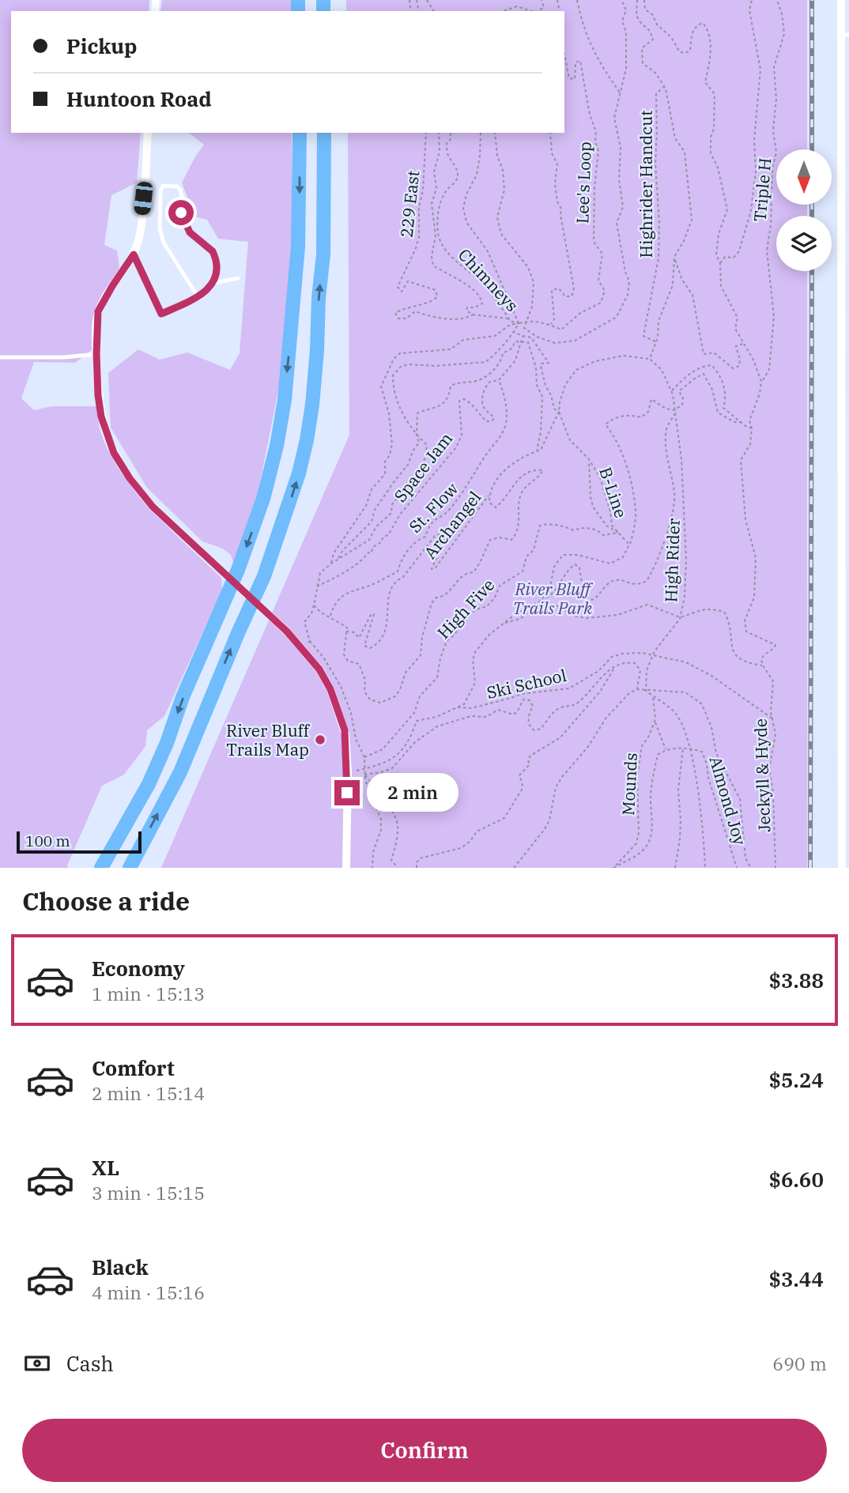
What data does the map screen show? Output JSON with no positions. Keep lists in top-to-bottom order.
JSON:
{
  "streets": {
    "path": [
      "Lee's Loop",
      "Highrider Handcut",
      "Triple H",
      "229 East",
      "Chimneys",
      "Space Jam",
      "B-Line",
      "St. Flow",
      "Archangel",
      "High Rider",
      "High Five",
      "Ski School",
      "Jeckyll & Hyde",
      "Mounds",
      "Almond Joy"
    ]
  },
  "crossings": [
    ["Chimneys", "Space Jam"],
    ["Space Jam", "B-Line"],
    ["Space Jam", "St. Flow"],
    ["B-Line", "High Five"],
    ["High Rider", "Ski School"],
    ["Ski School", "Jeckyll & Hyde"]
  ],
  "parks": ["River Bluff Trails Park"],
  "places": ["River Bluff Trails Map"],
  "scale_bar": "100 m",
  "north": "bottom",
  "page": {
    "banner": ["Pickup", "Huntoon Road"],
    "bubble": "2 min",
    "scale": "100 m",
    "heading": "Choose a ride",
    "list": [
      {
        "name": "Economy",
        "note": "1 min · 15:13",
        "value": "$3.88"
      },
      {
        "name": "Comfort",
        "note": "2 min · 15:14",
        "value": "$5.24"
      },
      {
        "name": "XL",
        "note": "3 min · 15:15",
        "value": "$6.60"
      },
      {
        "name": "Black",
        "note": "4 min · 15:16",
        "value": "$3.44"
      }
    ],
    "pay": ["Cash", "690 m"],
    "buttons": "Confirm"
  }
}
